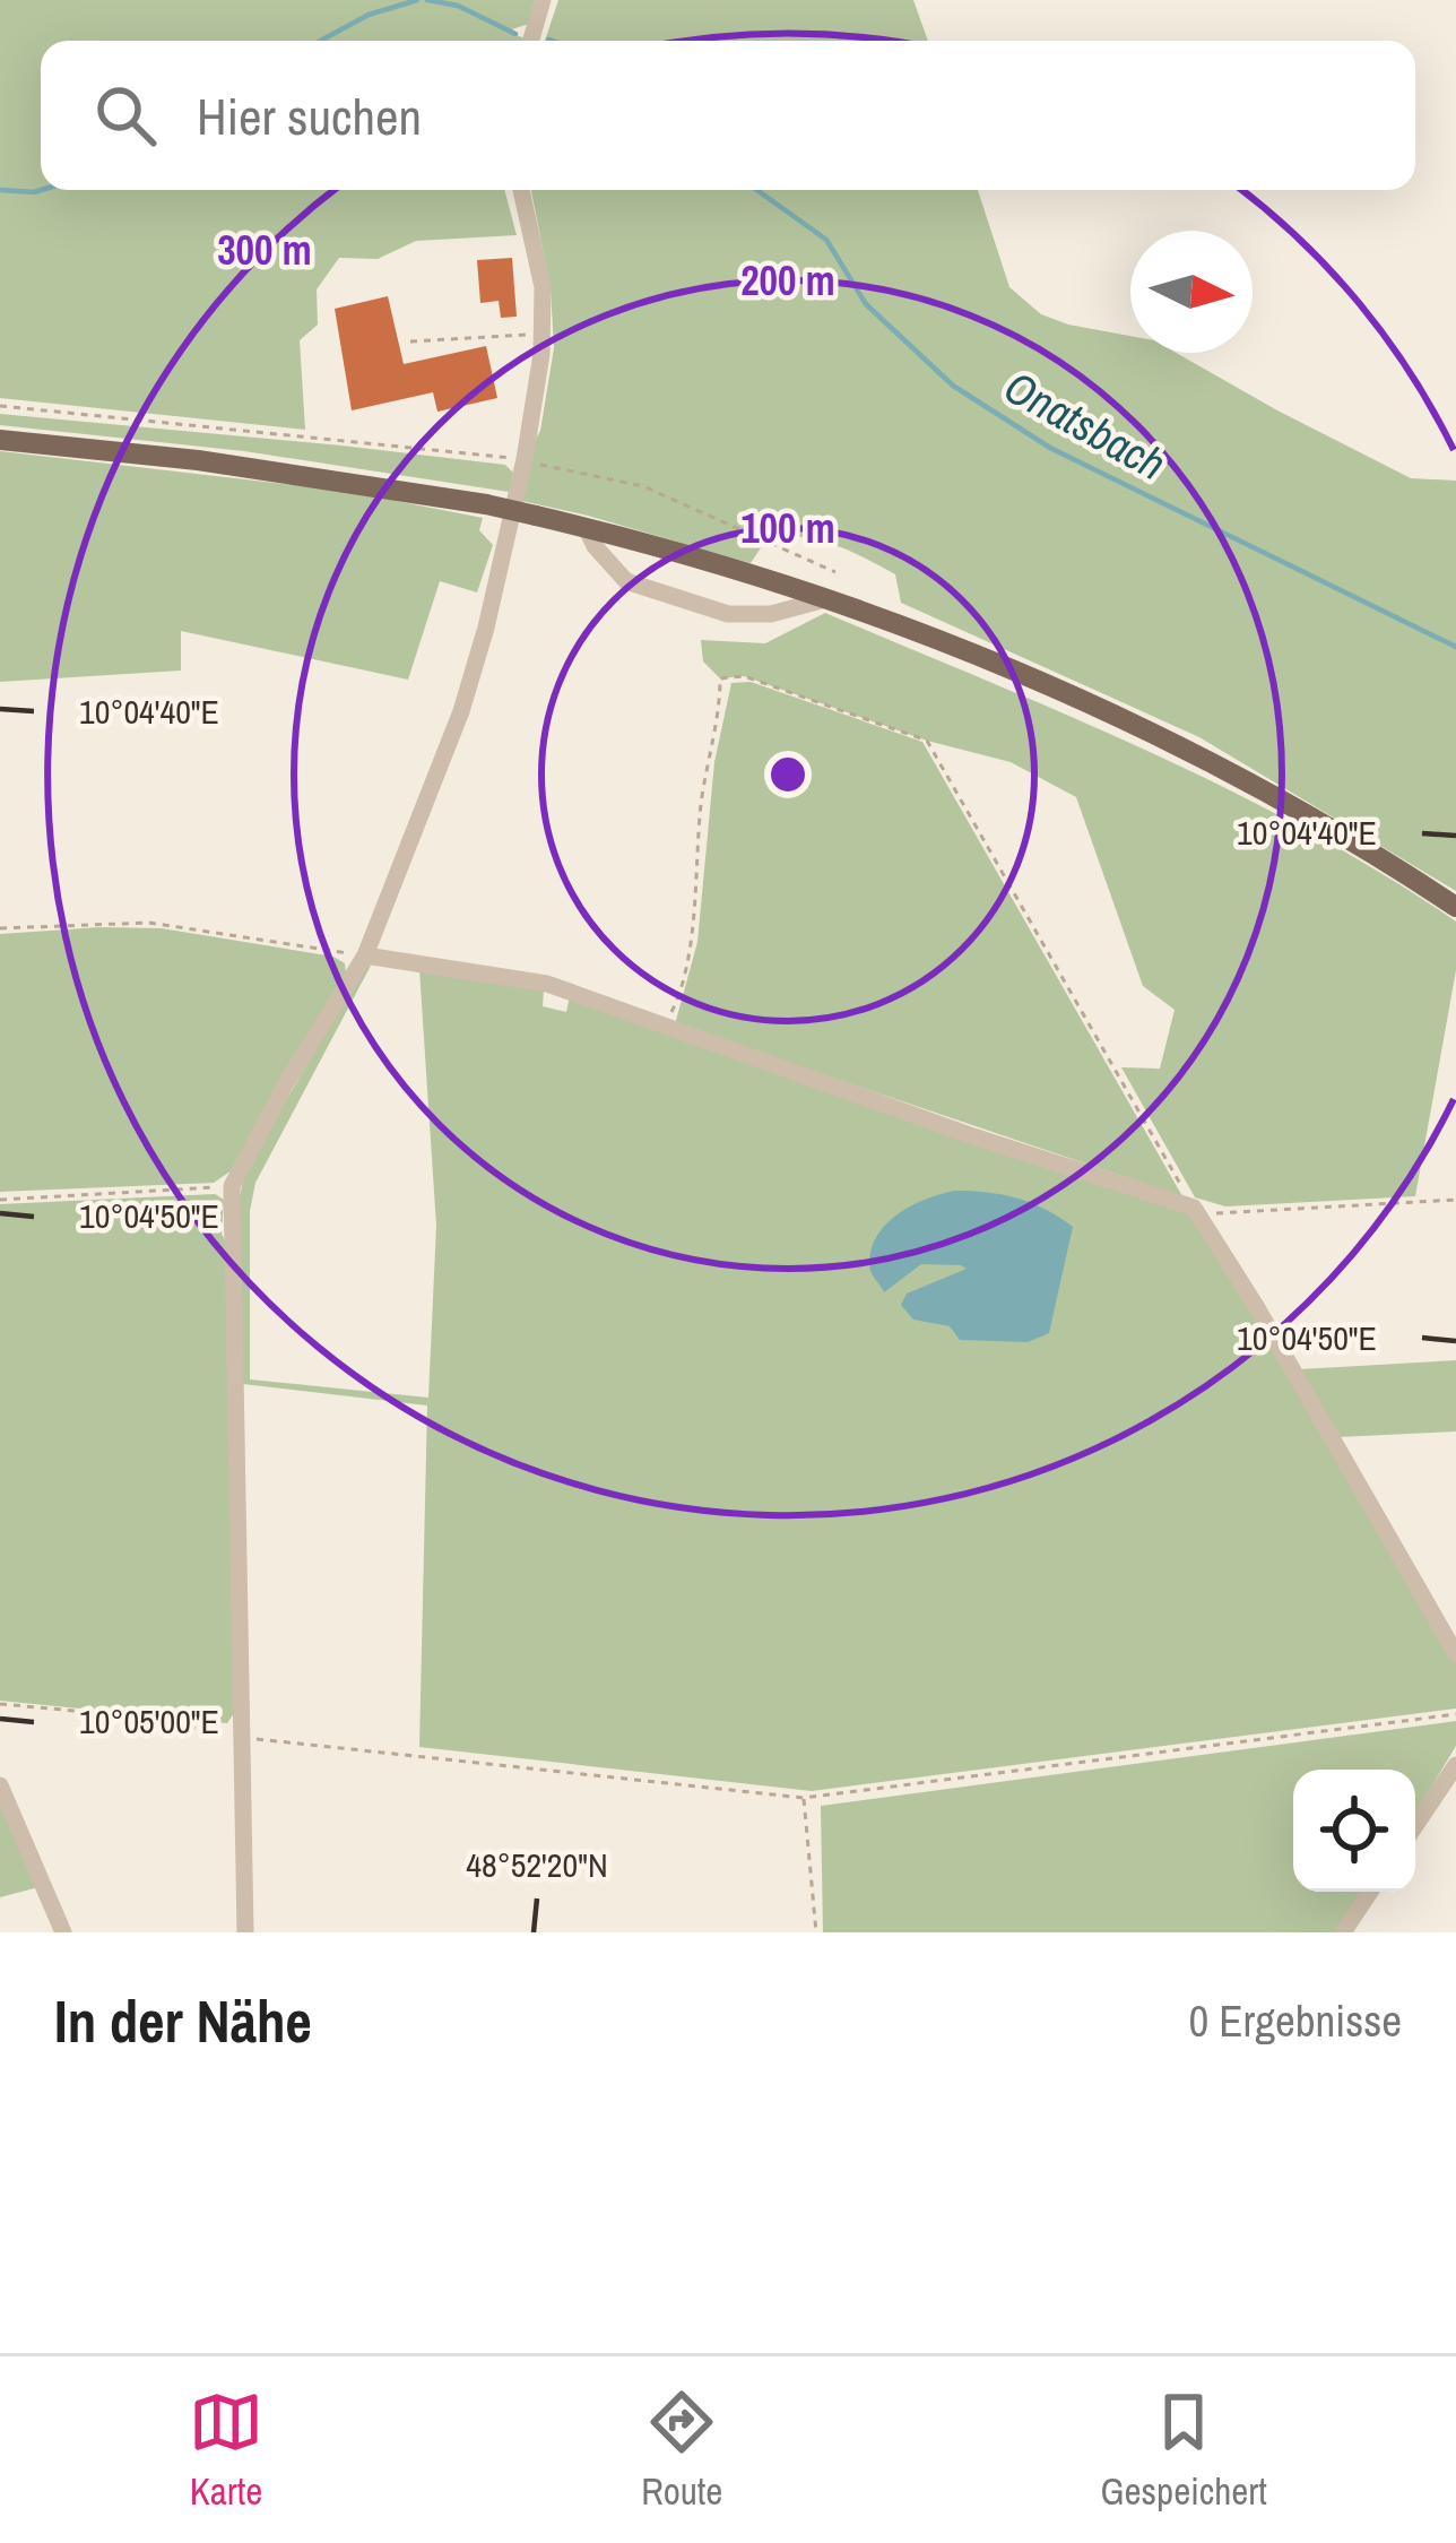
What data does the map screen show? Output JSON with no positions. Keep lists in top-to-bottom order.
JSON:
{
  "water": ["Onatsbach"],
  "north": "right",
  "page": {
    "search": "Hier suchen",
    "heading": ["In der Nähe", "0 Ergebnisse"],
    "nav": ["Karte", "Route", "Gespeichert"]
  },
  "coordinates": [
    "10°04'40\"E",
    "10°04'50\"E",
    "10°05'00\"E",
    "48°52'20\"N"
  ],
  "rings": ["300 m", "200 m", "100 m"]
}
